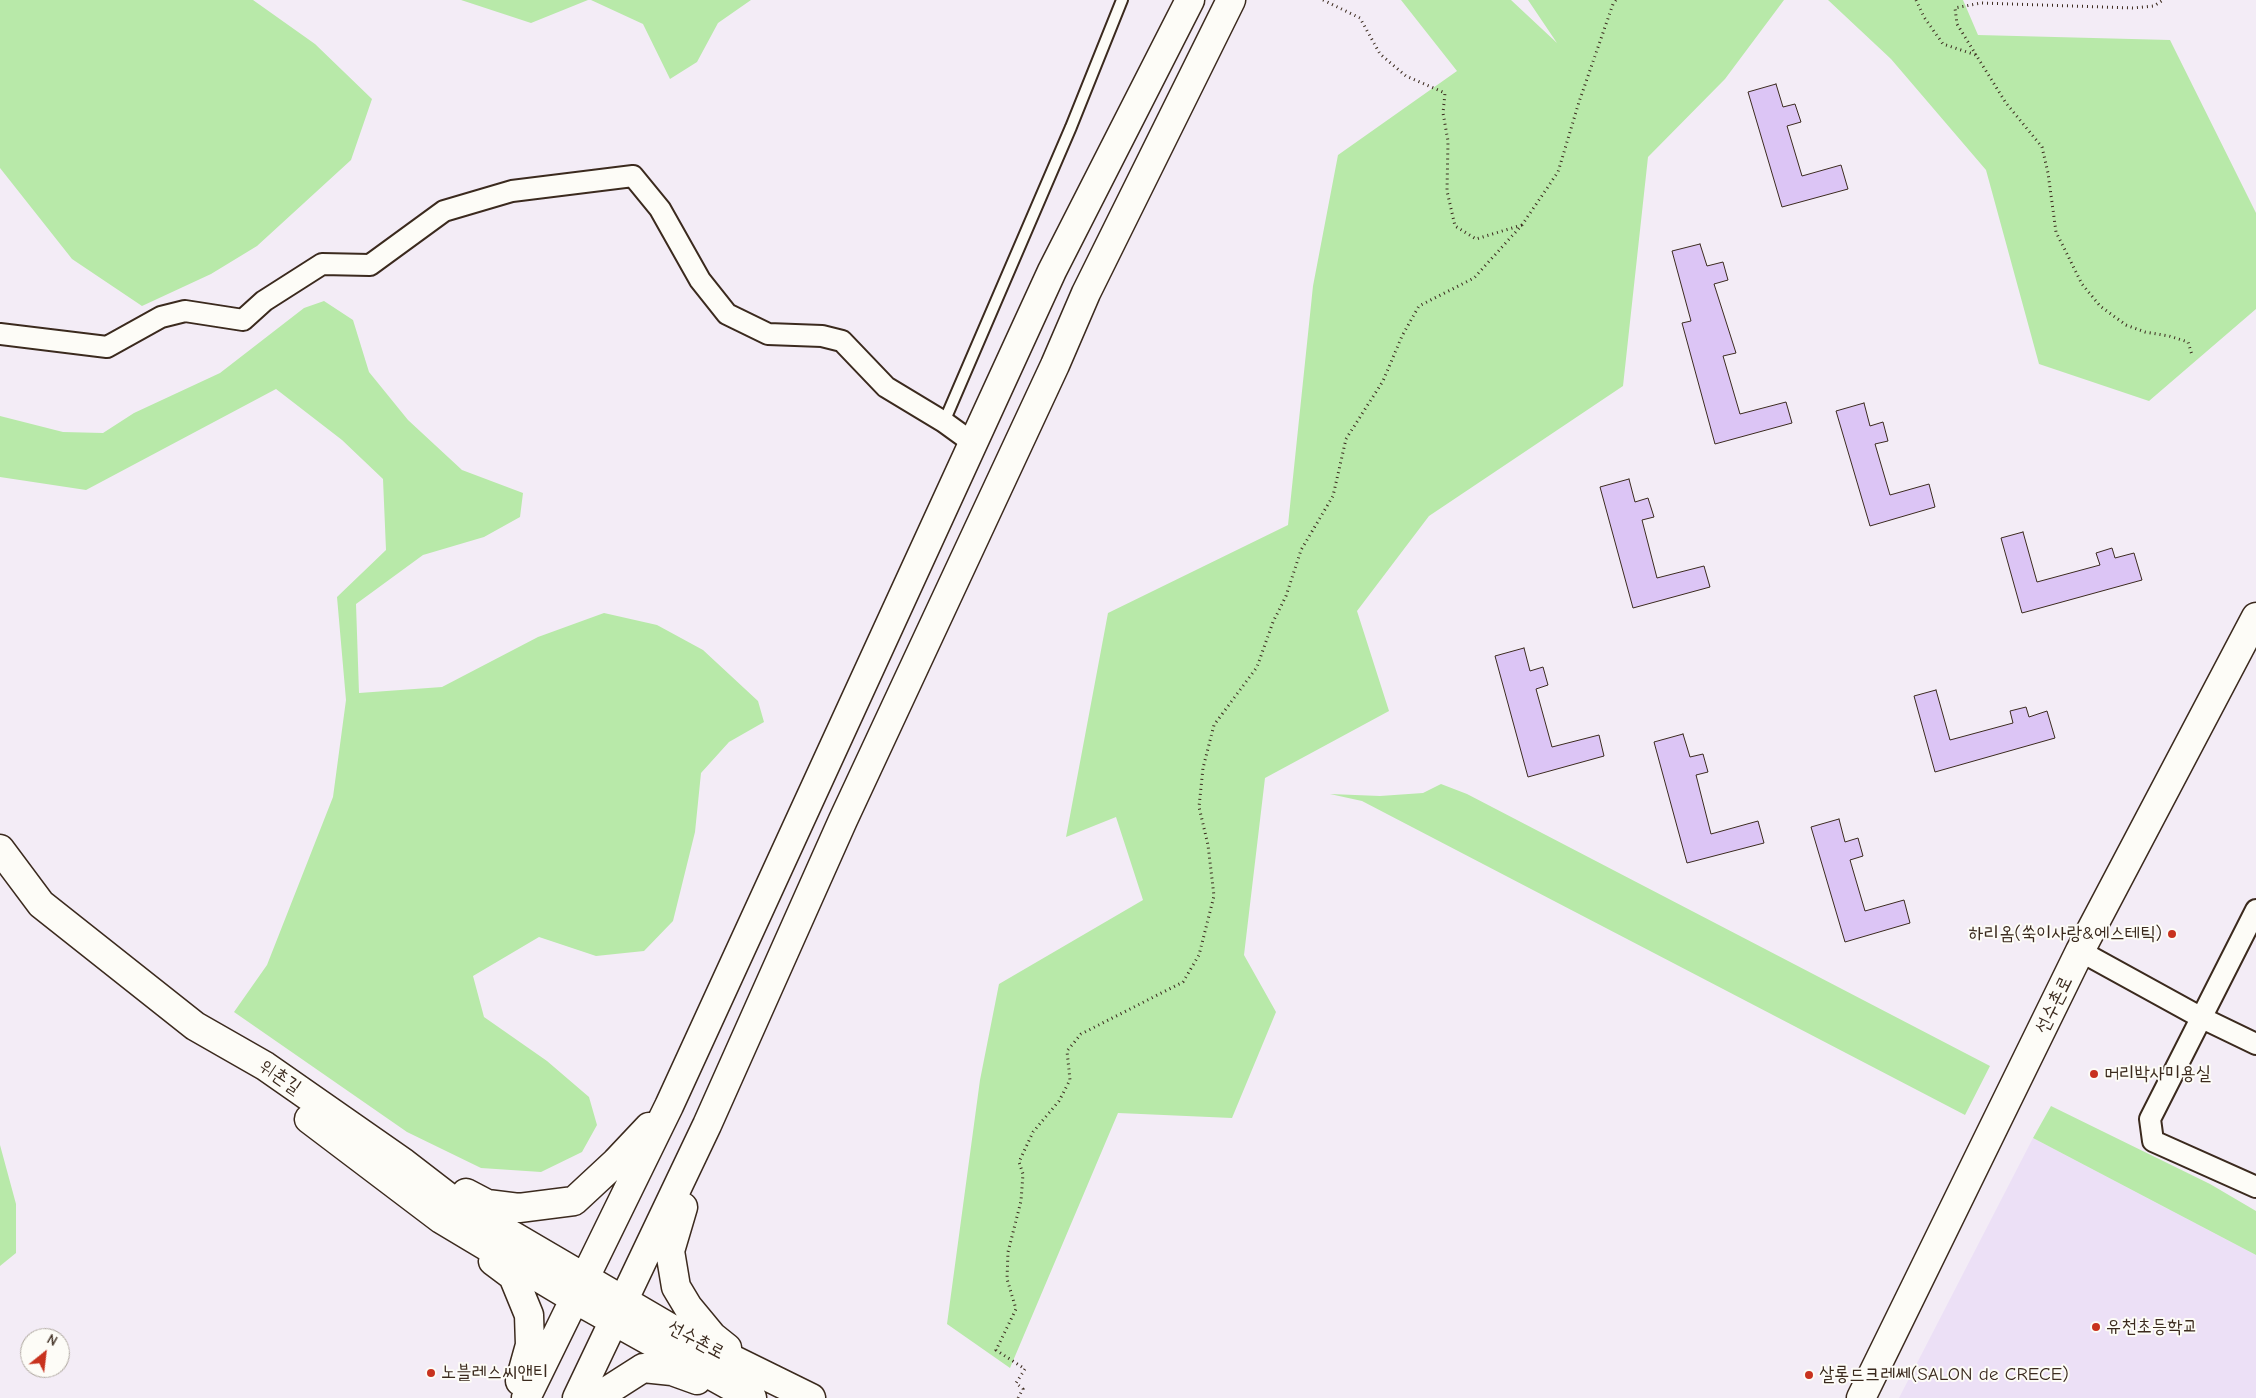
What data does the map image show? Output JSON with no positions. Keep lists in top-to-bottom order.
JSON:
{
  "streets": {
    "street": ["선수촌로", "위촌길"]
  },
  "crossings": [
    ["선수촌로", "위촌길"]
  ],
  "places": [
    "하리옴(쑥이사랑&에스테틱)",
    "머리박사미용실",
    "유천초등학교",
    "노블레스씨앤티",
    "살롱드크레쎄(SALON de CRECE)"
  ],
  "north": "top right"
}
